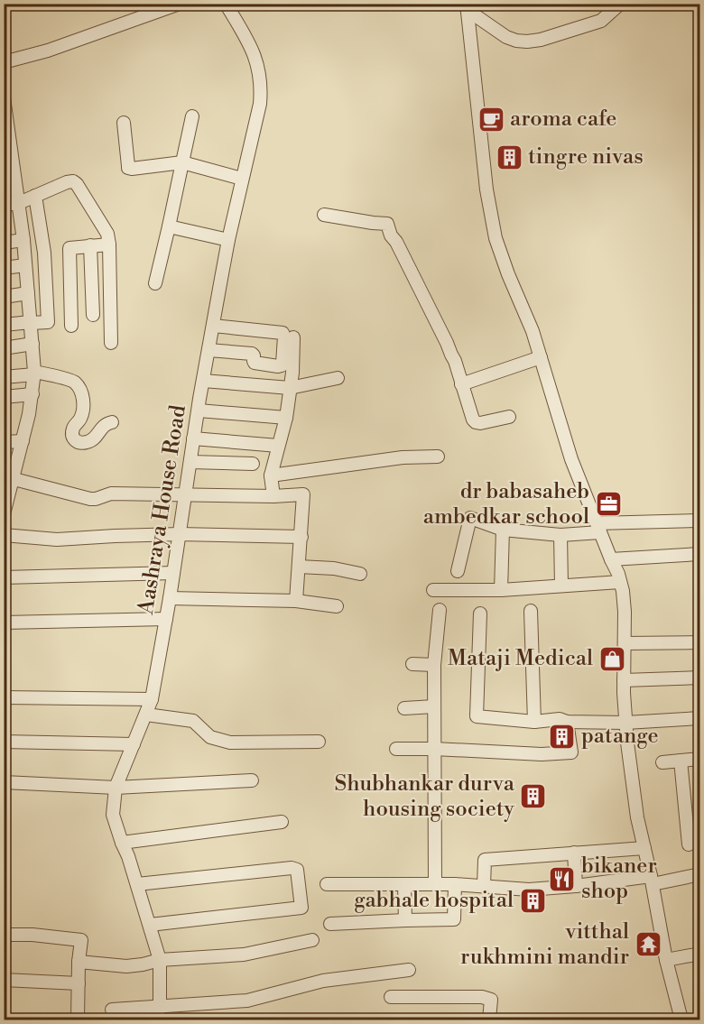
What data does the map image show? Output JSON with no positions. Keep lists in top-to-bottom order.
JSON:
{
  "streets": {
    "street": ["Aashraya House Road"]
  },
  "places": {
    "cafe": ["aroma cafe"],
    "building": [
      "tingre nivas",
      "patange",
      "Shubhankar durva housing society",
      "gabhale hospital"
    ],
    "office": ["dr babasaheb ambedkar school"],
    "shop": ["Mataji Medical"],
    "restaurant": ["bikaner shop"],
    "temple": ["vitthal rukhmini mandir"]
  }
}
